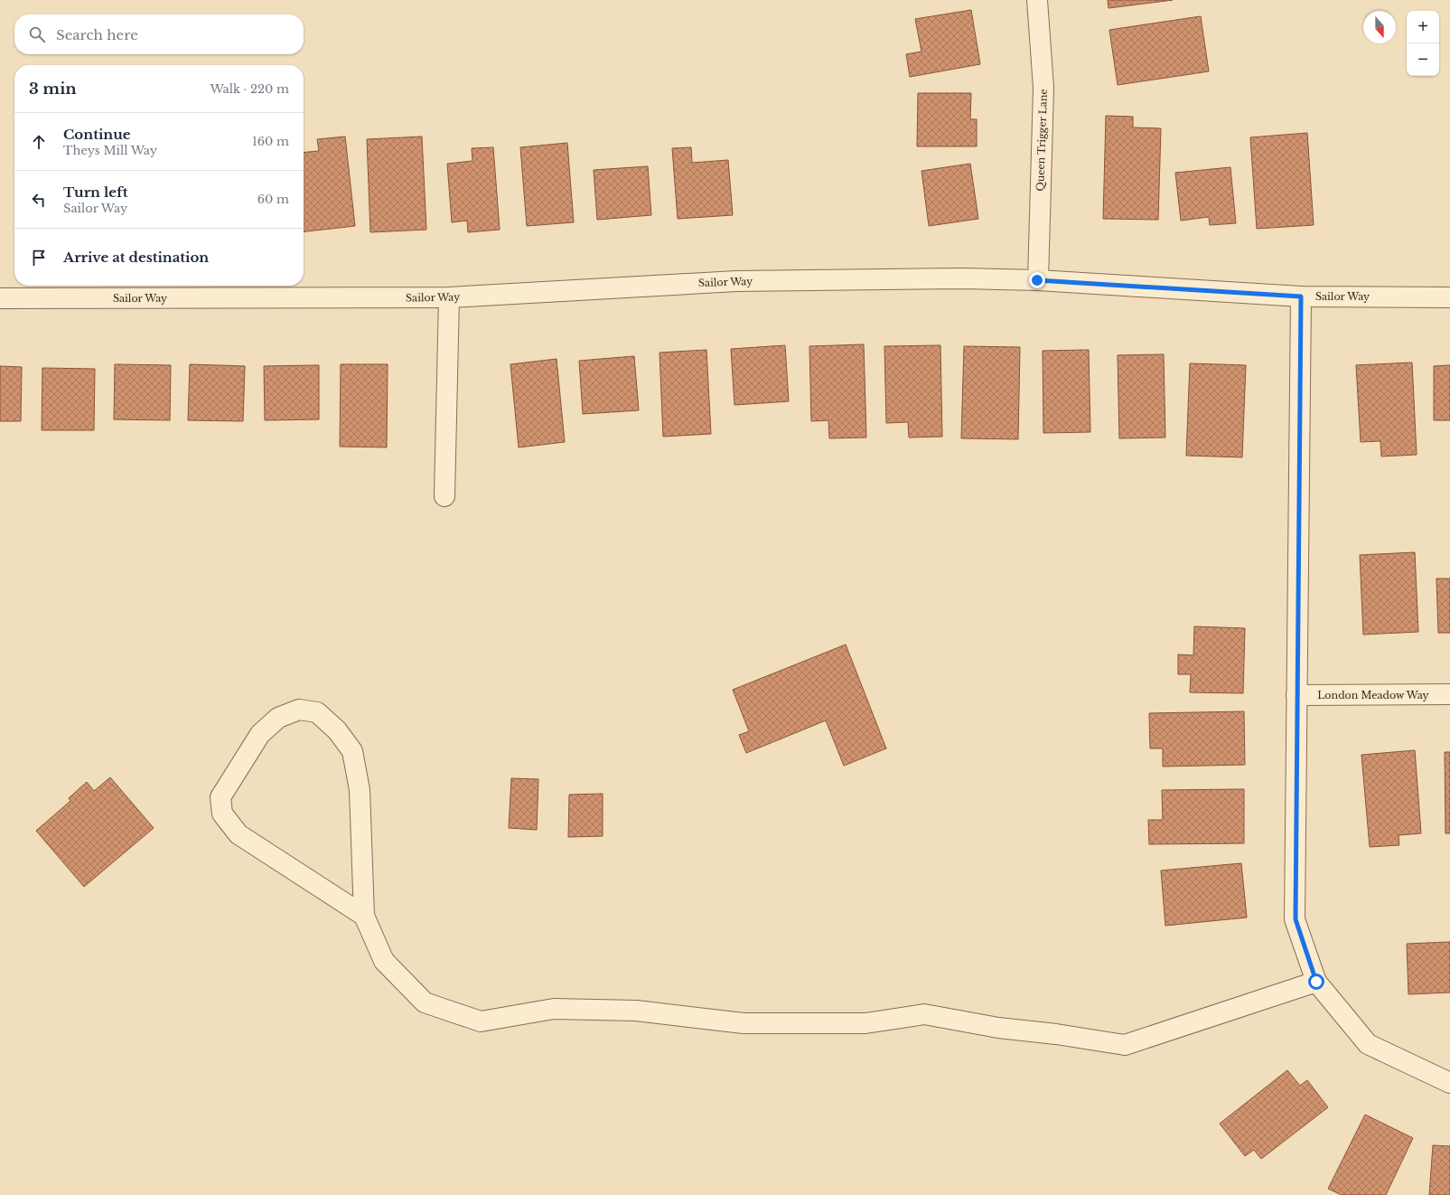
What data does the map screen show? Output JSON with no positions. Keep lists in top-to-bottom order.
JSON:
{
  "streets": {
    "street": ["Queen Trigger Lane", "Sailor Way", "London Meadow Way"]
  },
  "crossings": [
    ["Queen Trigger Lane", "Sailor Way"]
  ],
  "north": "bottom",
  "page": {
    "map_buttons": ["+", "−"],
    "search": "Search here",
    "heading": ["3 min", "Walk · 220 m"],
    "list": [
      ["Continue", "Theys Mill Way", "160 m"],
      ["Turn left", "Sailor Way", "60 m"],
      "Arrive at destination"
    ]
  }
}
